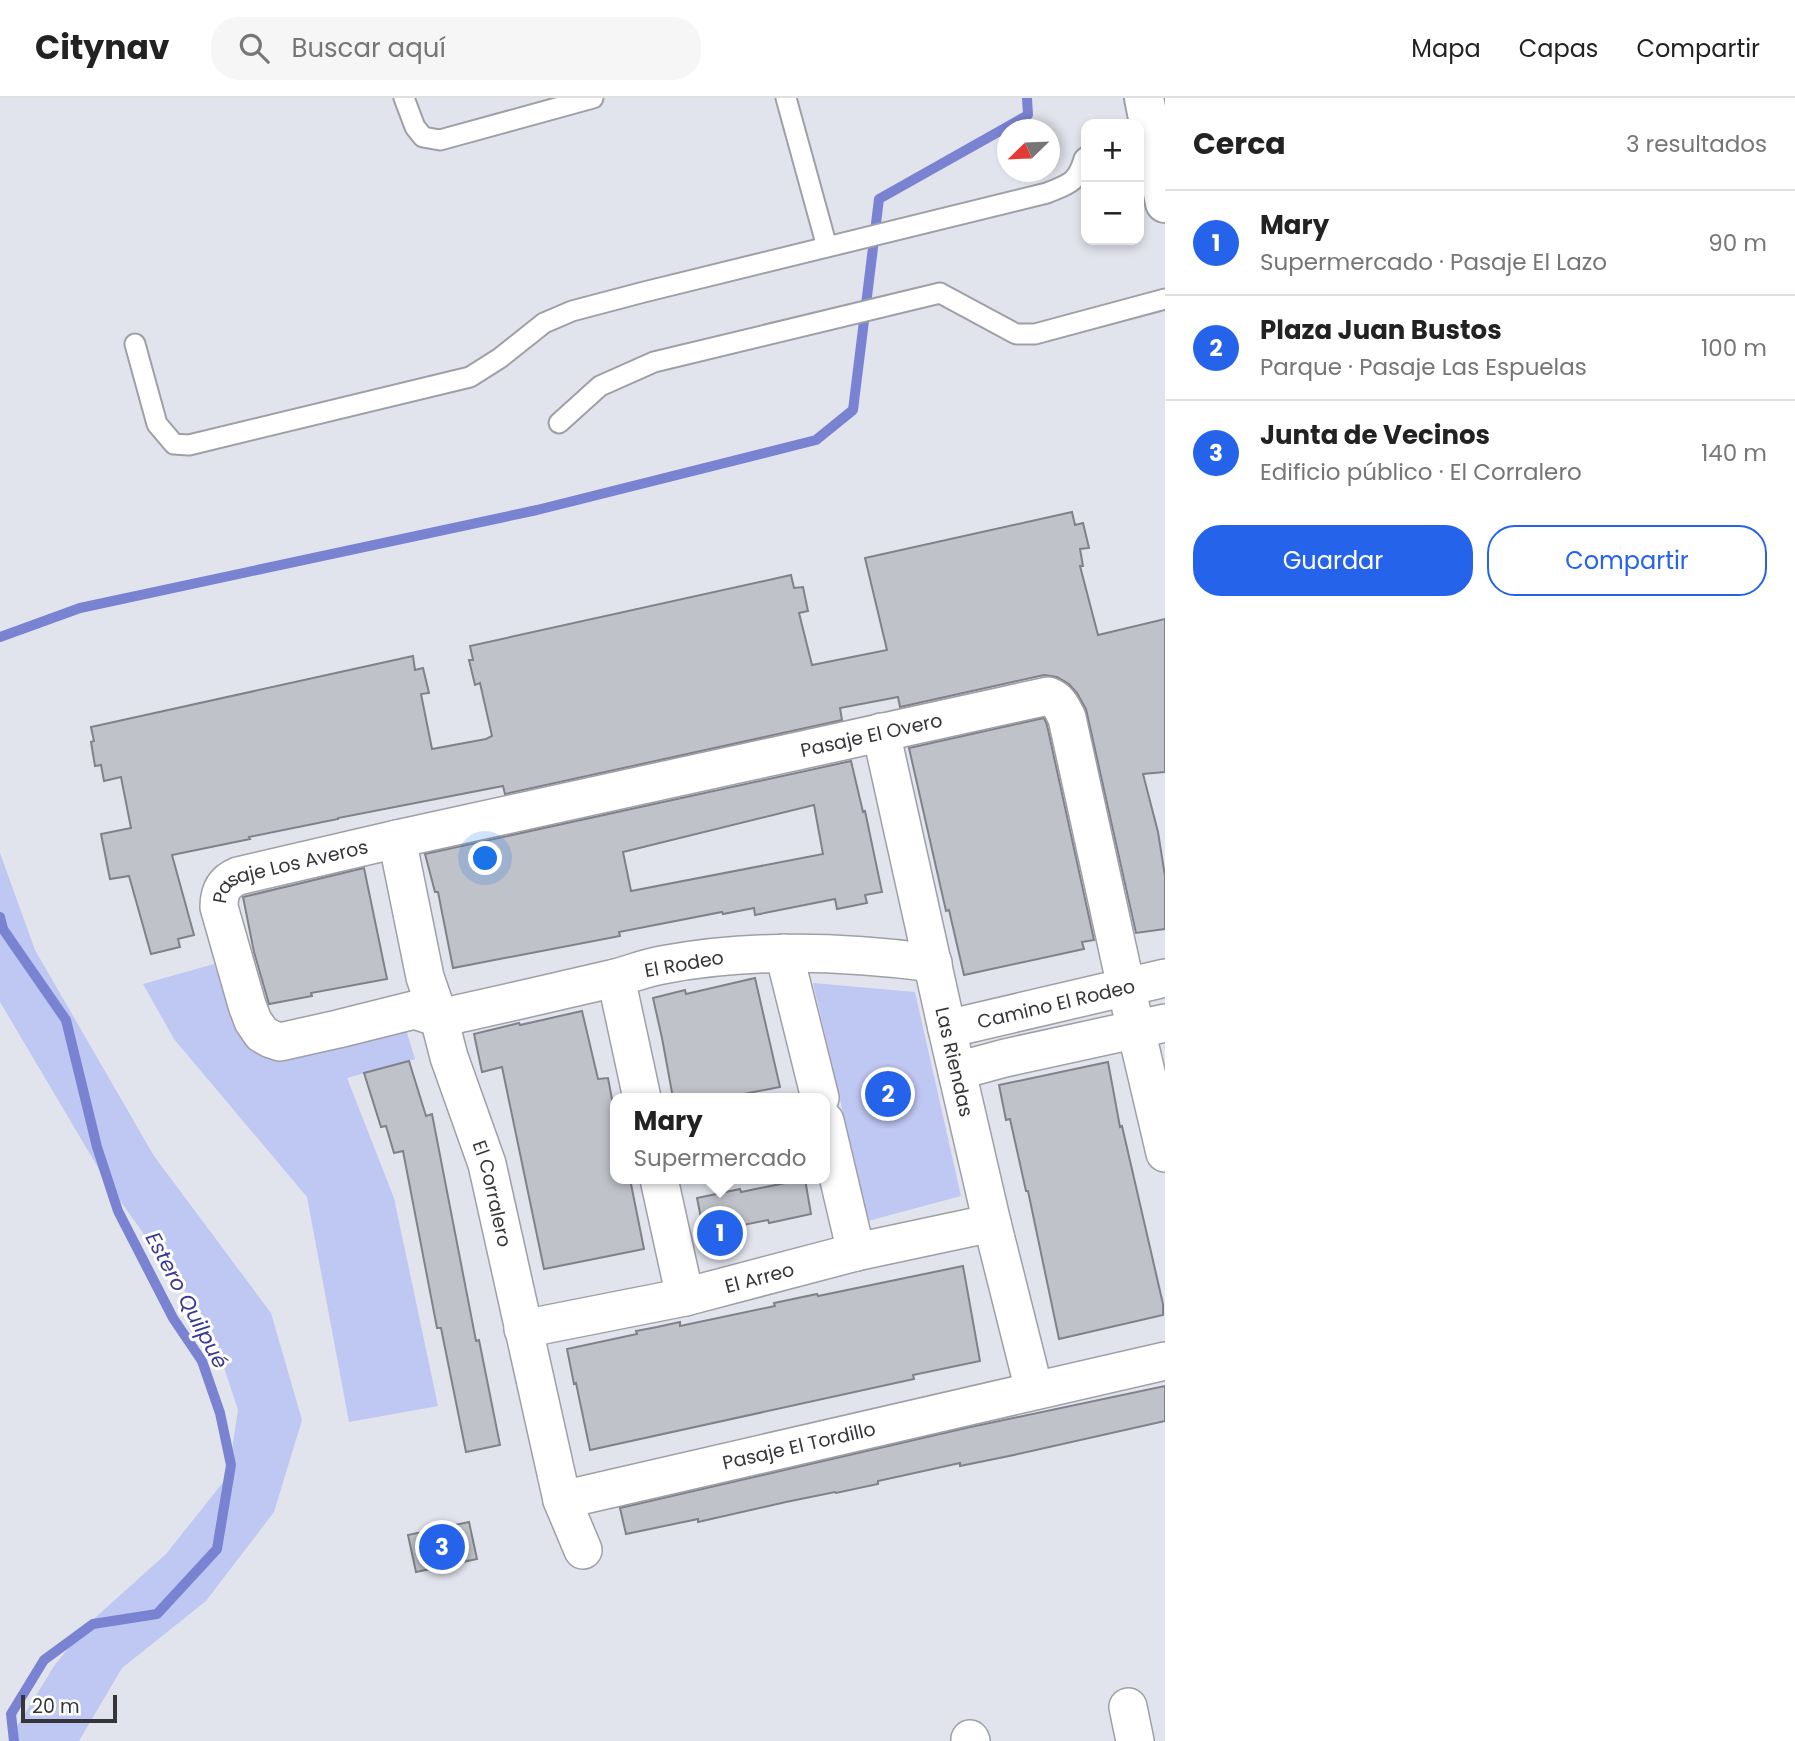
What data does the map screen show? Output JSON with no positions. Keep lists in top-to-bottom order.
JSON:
{
  "streets": {
    "street": [
      "Pasaje El Overo",
      "Pasaje Los Averos",
      "El Rodeo",
      "Camino El Rodeo",
      "Las Riendas",
      "El Corralero",
      "El Arreo",
      "Pasaje El Tordillo"
    ]
  },
  "crossings": [
    ["Pasaje El Overo", "Pasaje Los Averos"],
    ["Pasaje El Overo", "Camino El Rodeo"],
    ["Pasaje El Overo", "Las Riendas"],
    ["Pasaje El Overo", "El Corralero"],
    ["Pasaje Los Averos", "El Rodeo"],
    ["Pasaje Los Averos", "El Corralero"],
    ["El Rodeo", "Las Riendas"],
    ["El Rodeo", "El Corralero"],
    ["Camino El Rodeo", "Las Riendas"],
    ["Las Riendas", "El Arreo"],
    ["Las Riendas", "Pasaje El Tordillo"],
    ["El Corralero", "El Arreo"],
    ["El Corralero", "Pasaje El Tordillo"]
  ],
  "water": ["Estero Quilpué"],
  "scale_bar": "20 m",
  "north": "bottom left",
  "page": {
    "header": "Citynav",
    "search": "Buscar aquí",
    "nav": ["Mapa", "Capas", "Compartir"],
    "heading": ["Cerca", "3 resultados"],
    "map_buttons": ["+", "−"],
    "list": [
      {
        "mark": "1",
        "name": "Mary",
        "note": "Supermercado · Pasaje El Lazo",
        "value": "90 m"
      },
      {
        "mark": "2",
        "name": "Plaza Juan Bustos",
        "note": "Parque · Pasaje Las Espuelas",
        "value": "100 m"
      },
      {
        "mark": "3",
        "name": "Junta de Vecinos",
        "note": "Edificio público · El Corralero",
        "value": "140 m"
      }
    ],
    "buttons": ["Guardar", "Compartir"],
    "pins": ["2", "1", "3"],
    "popup": ["Mary", "Supermercado"],
    "scale": "20 m"
  }
}
